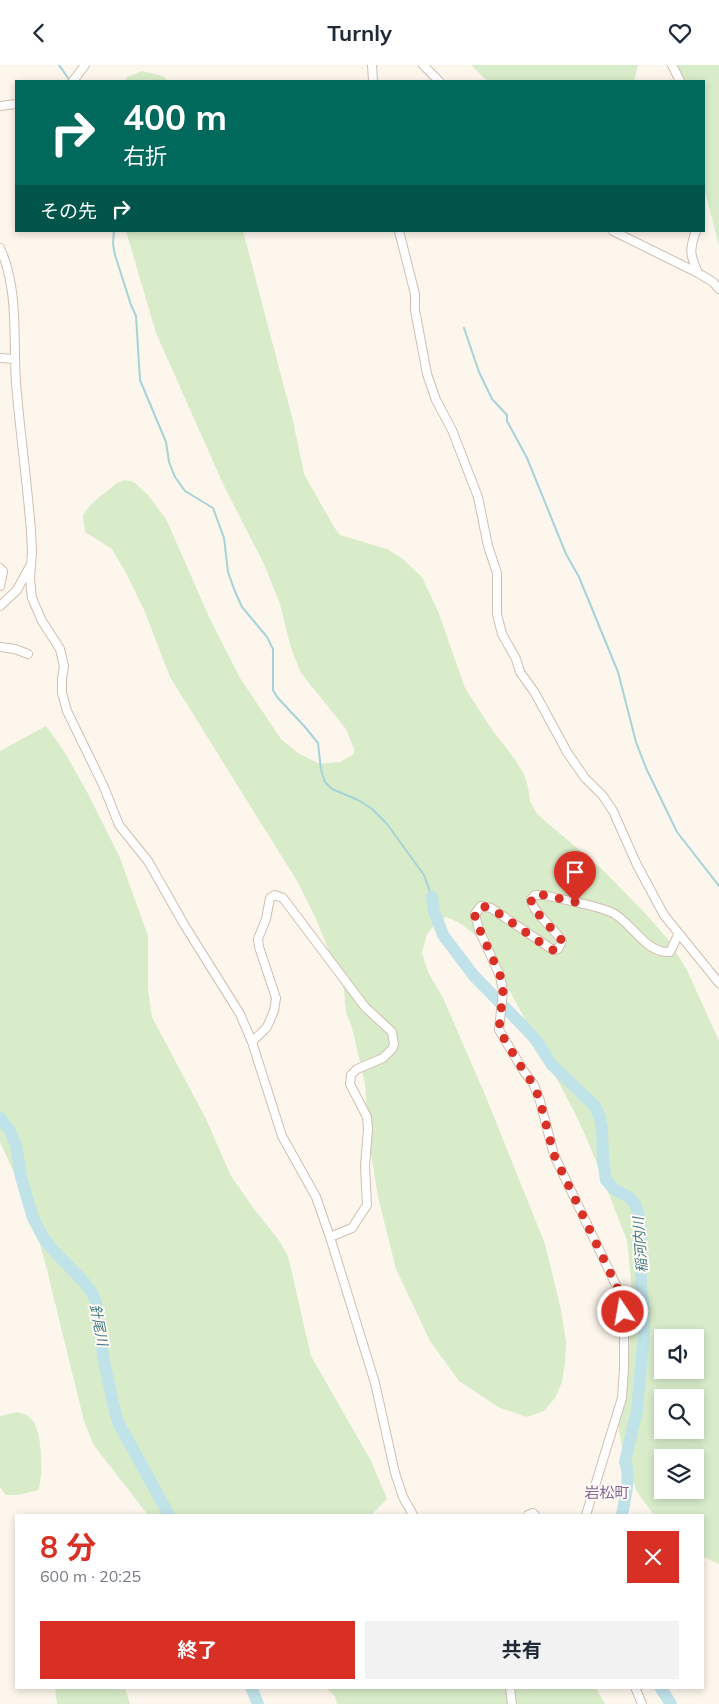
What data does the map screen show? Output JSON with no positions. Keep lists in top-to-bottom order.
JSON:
{
  "districts": ["岩松町"],
  "water": ["稲河内川", "針尾川"],
  "page": {
    "header": "Turnly",
    "turn": ["400 m", "右折"],
    "then": "その先",
    "heading": ["8 分", "600 m · 20:25"],
    "buttons": ["終了", "共有"]
  }
}
